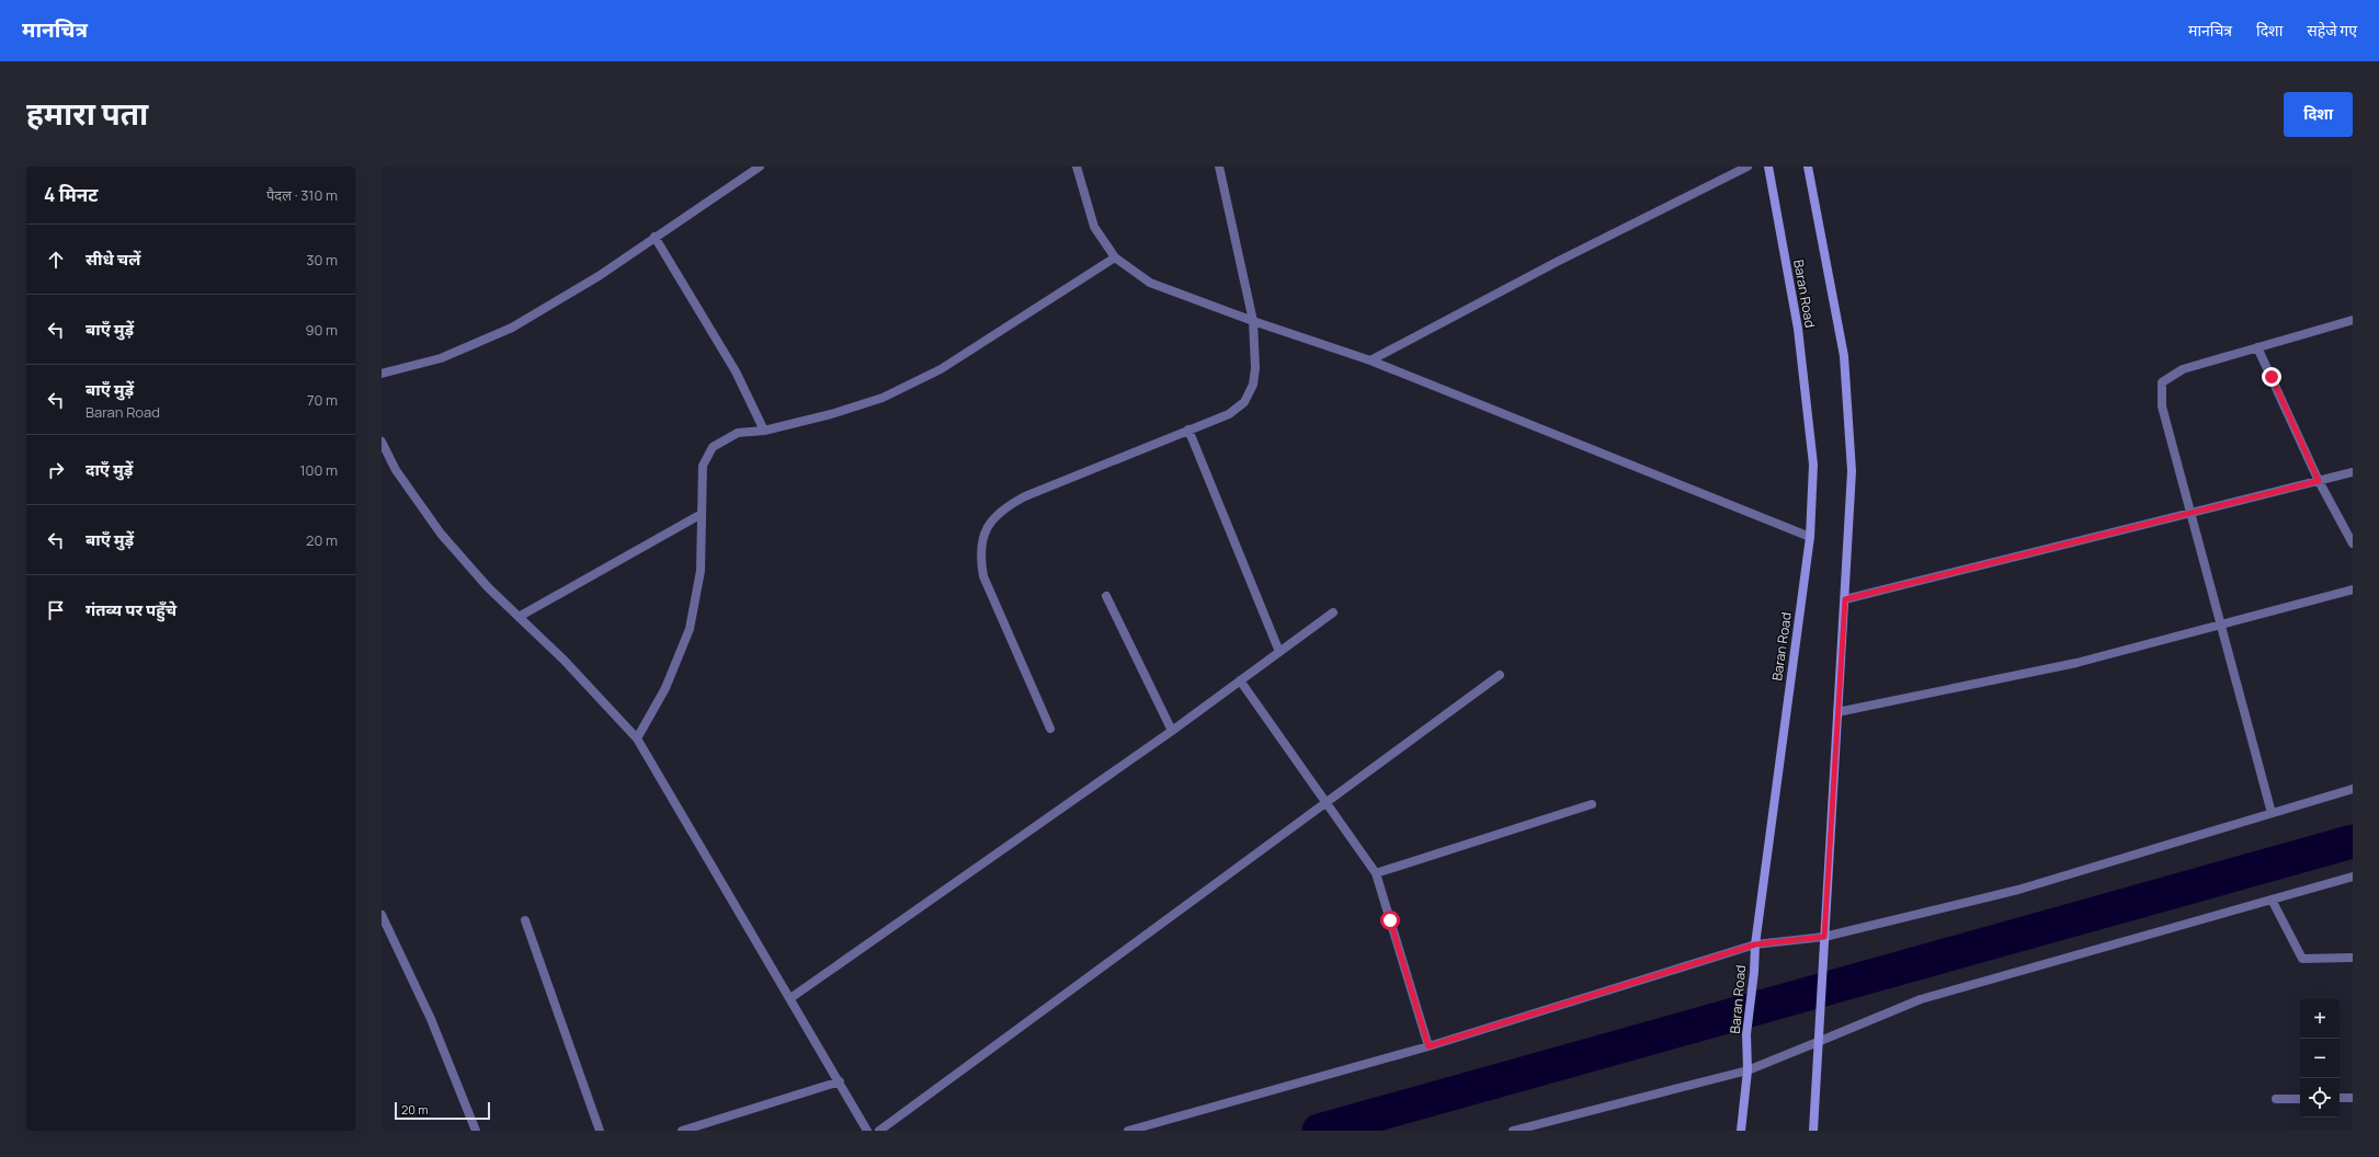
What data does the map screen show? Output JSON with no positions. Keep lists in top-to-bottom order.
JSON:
{
  "streets": {
    "main road": ["Baran Road"]
  },
  "scale_bar": "20 m",
  "page": {
    "header": "मानचित्र",
    "nav": ["मानचित्र", "दिशा", "सहेजे गए"],
    "title": "हमारा पता",
    "buttons": "दिशा",
    "heading": ["4 मिनट", "पैदल · 310 m"],
    "list": [
      ["सीधे चलें", "30 m"],
      ["बाएँ मुड़ें", "90 m"],
      ["बाएँ मुड़ें", "Baran Road", "70 m"],
      ["दाएँ मुड़ें", "100 m"],
      ["बाएँ मुड़ें", "20 m"],
      "गंतव्य पर पहुँचे"
    ],
    "map_buttons": ["+", "−"],
    "scale": "20 m"
  }
}
